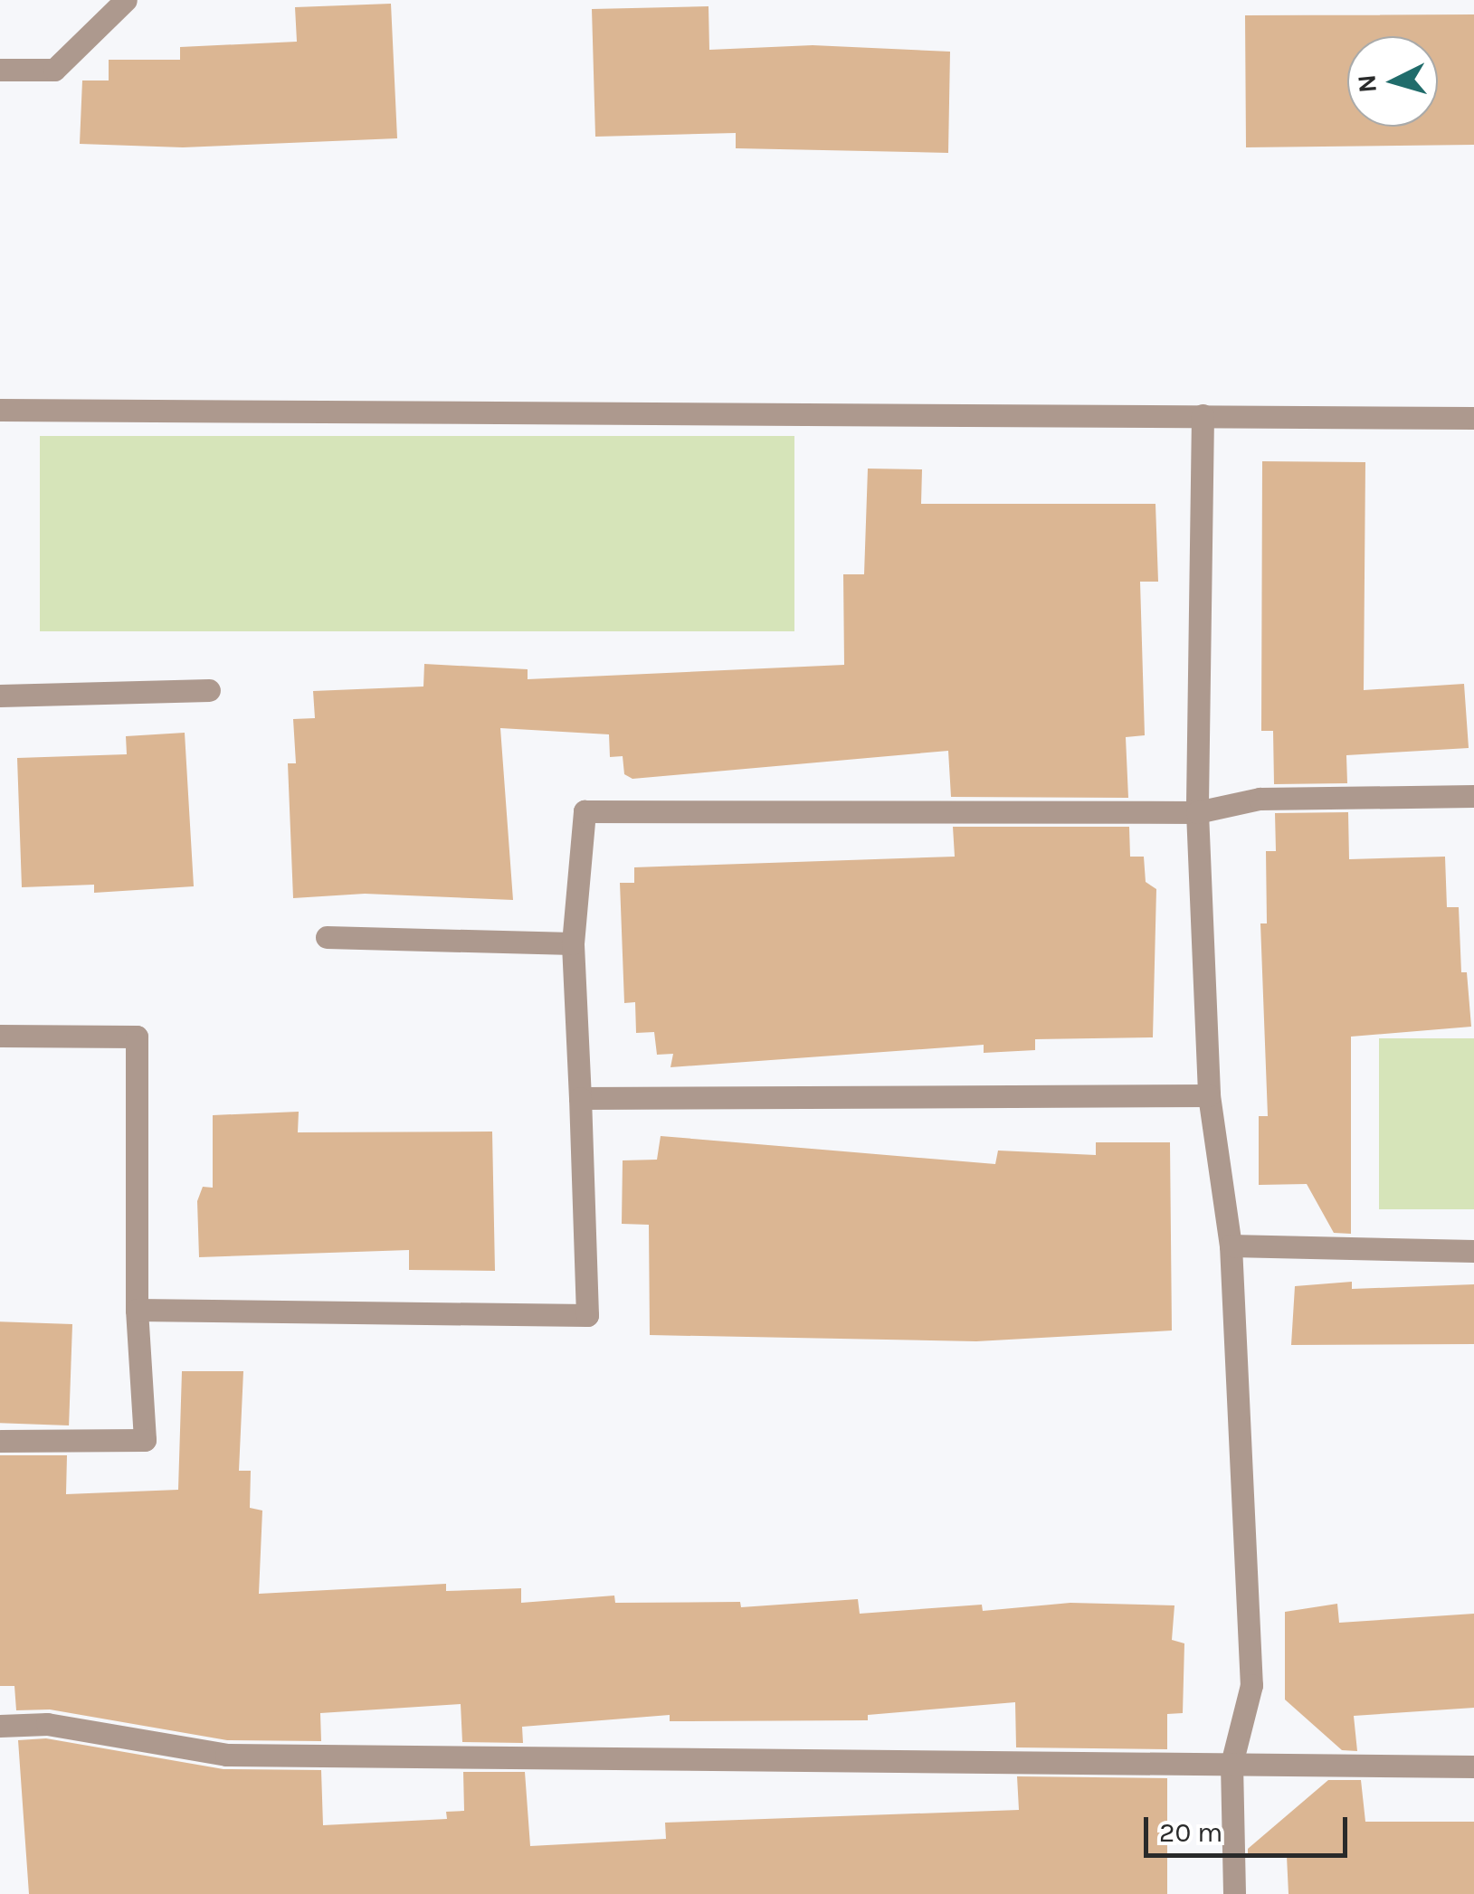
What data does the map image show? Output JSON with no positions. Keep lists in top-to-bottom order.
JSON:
{
  "scale_bar": "20 m",
  "north": "left"
}
